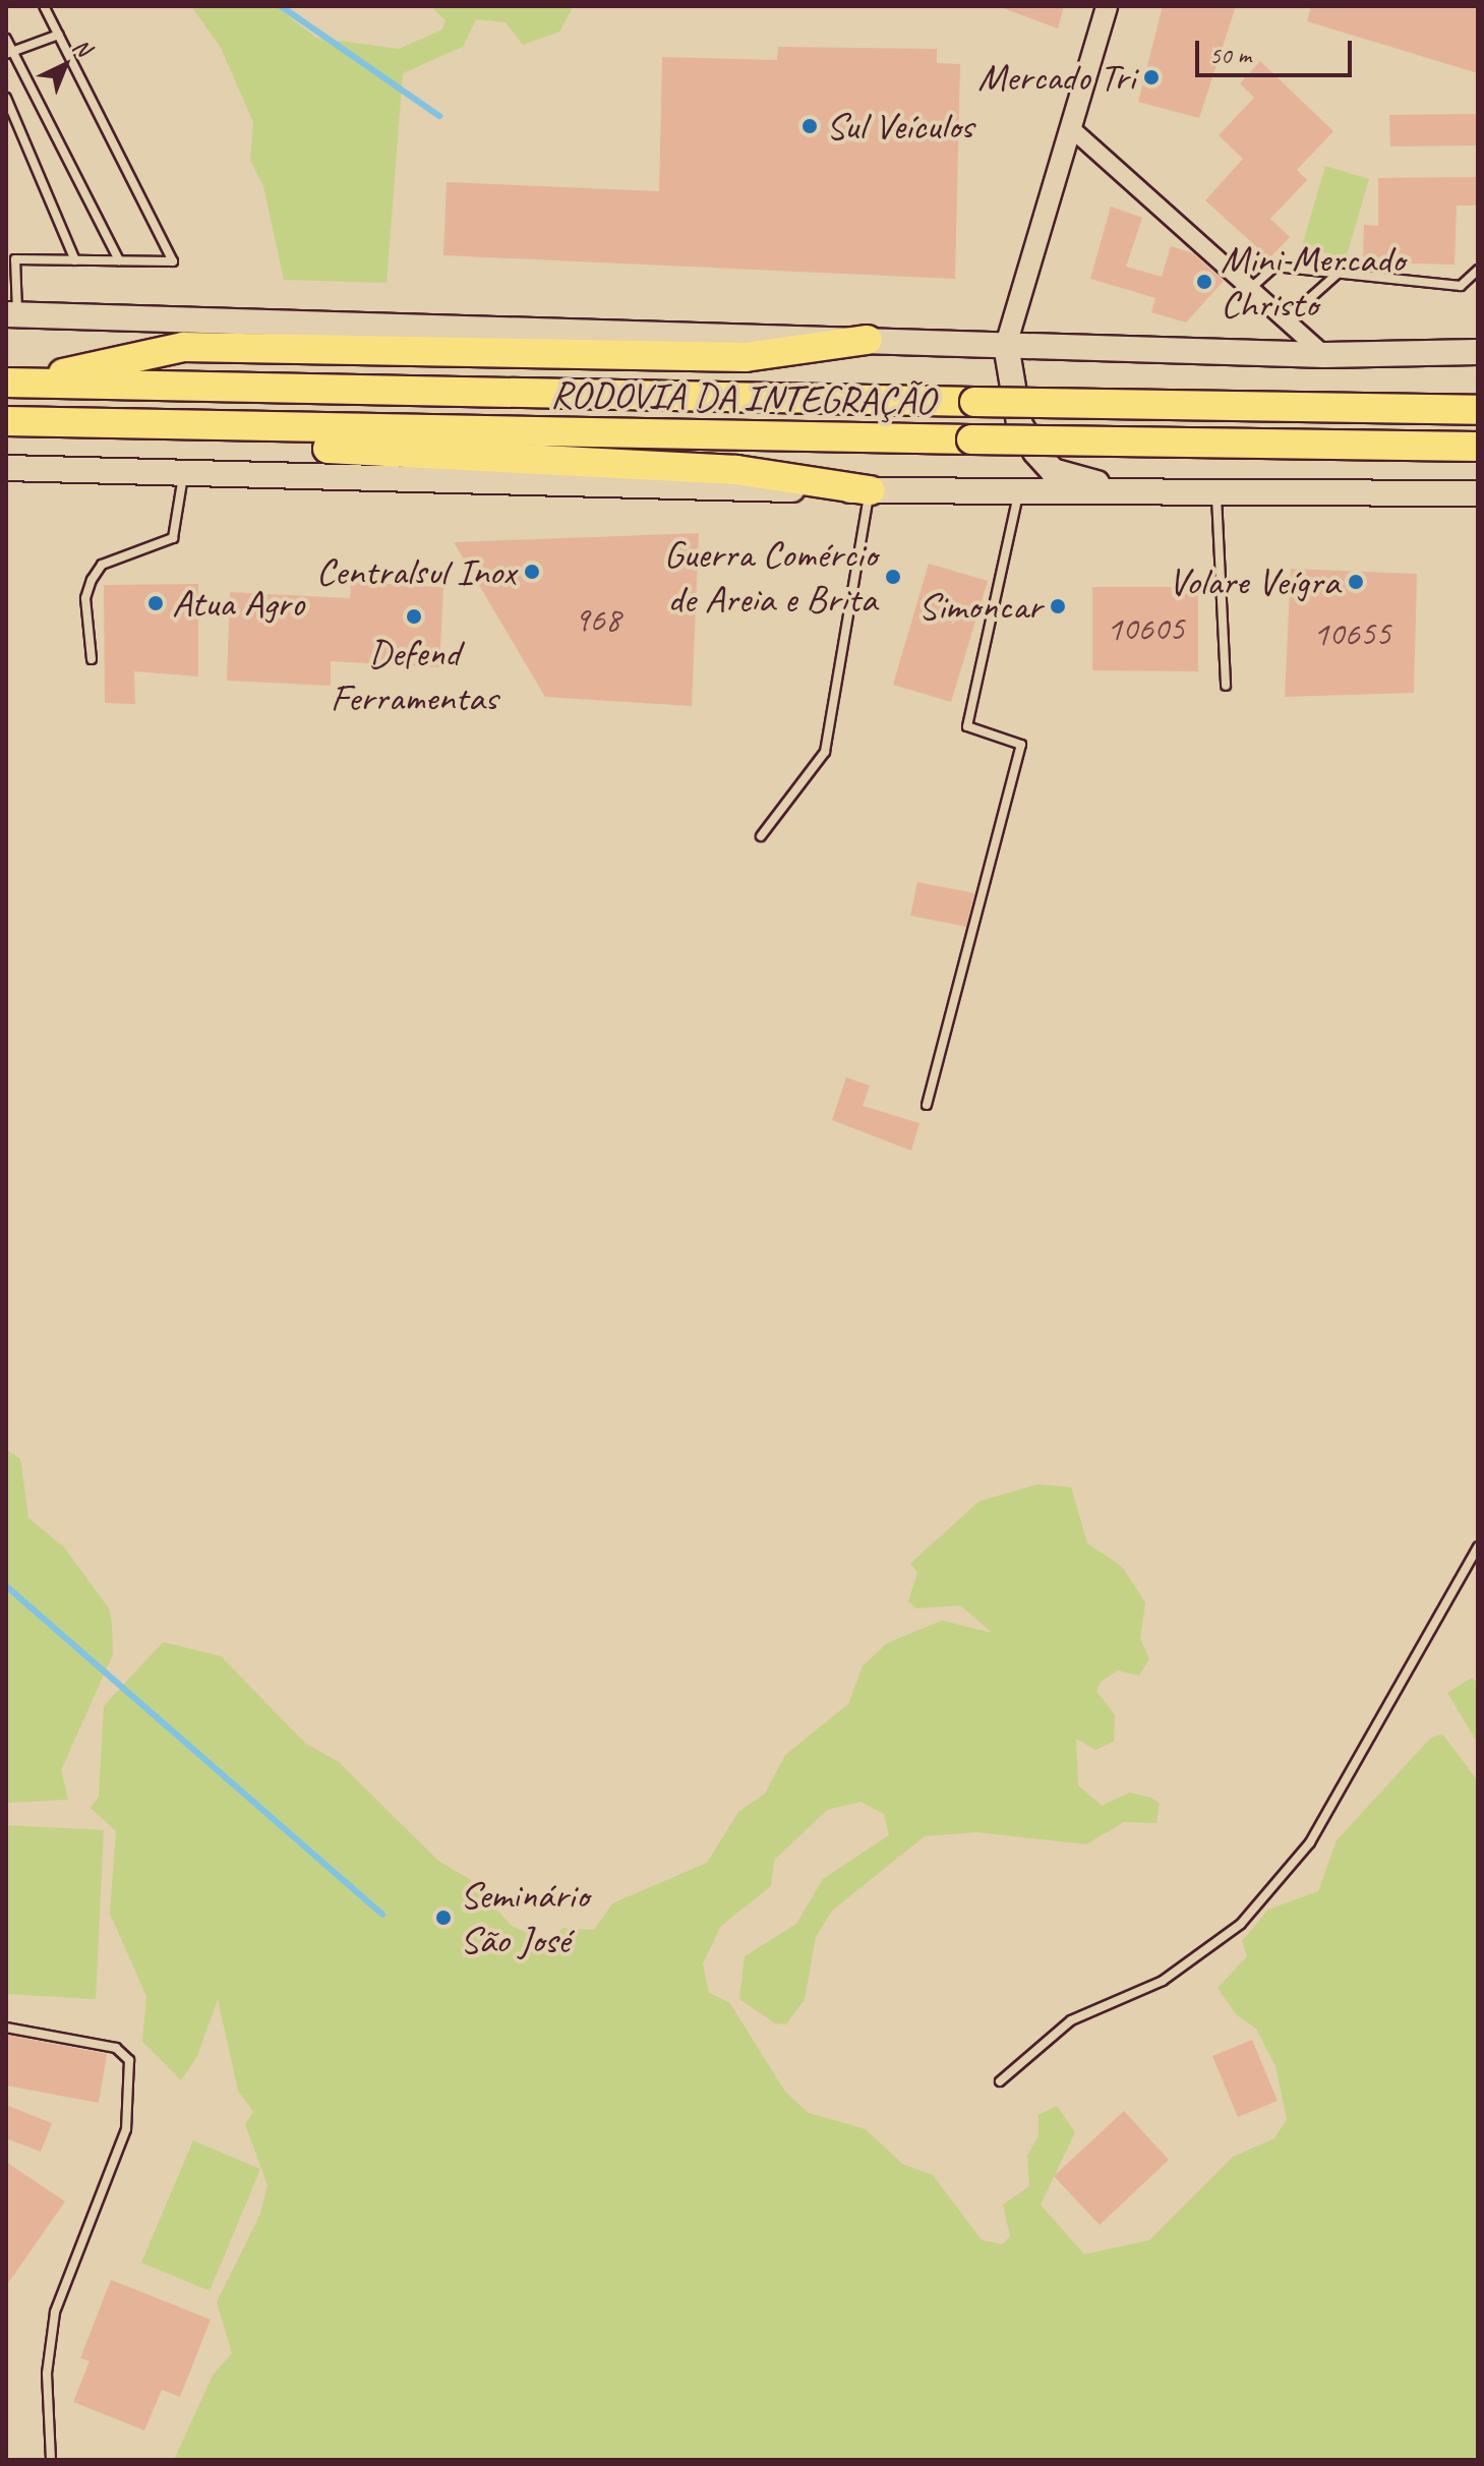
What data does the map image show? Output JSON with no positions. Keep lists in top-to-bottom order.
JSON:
{
  "streets": {
    "highway": ["RODOVIA DA INTEGRAÇÃO"]
  },
  "places": [
    "Mercado Tri",
    "Sul Veículos",
    "Mini Mercado Christo",
    "Centralsul Inox",
    "Guerra Comércio de Areia e Brita",
    "Volare Veígra",
    "Atua Agro",
    "Simoncar",
    "Defend Ferramentas",
    "Seminário São José"
  ],
  "house_numbers": ["968", "10605", "10655"],
  "scale_bar": "50 m",
  "north": "top right"
}
